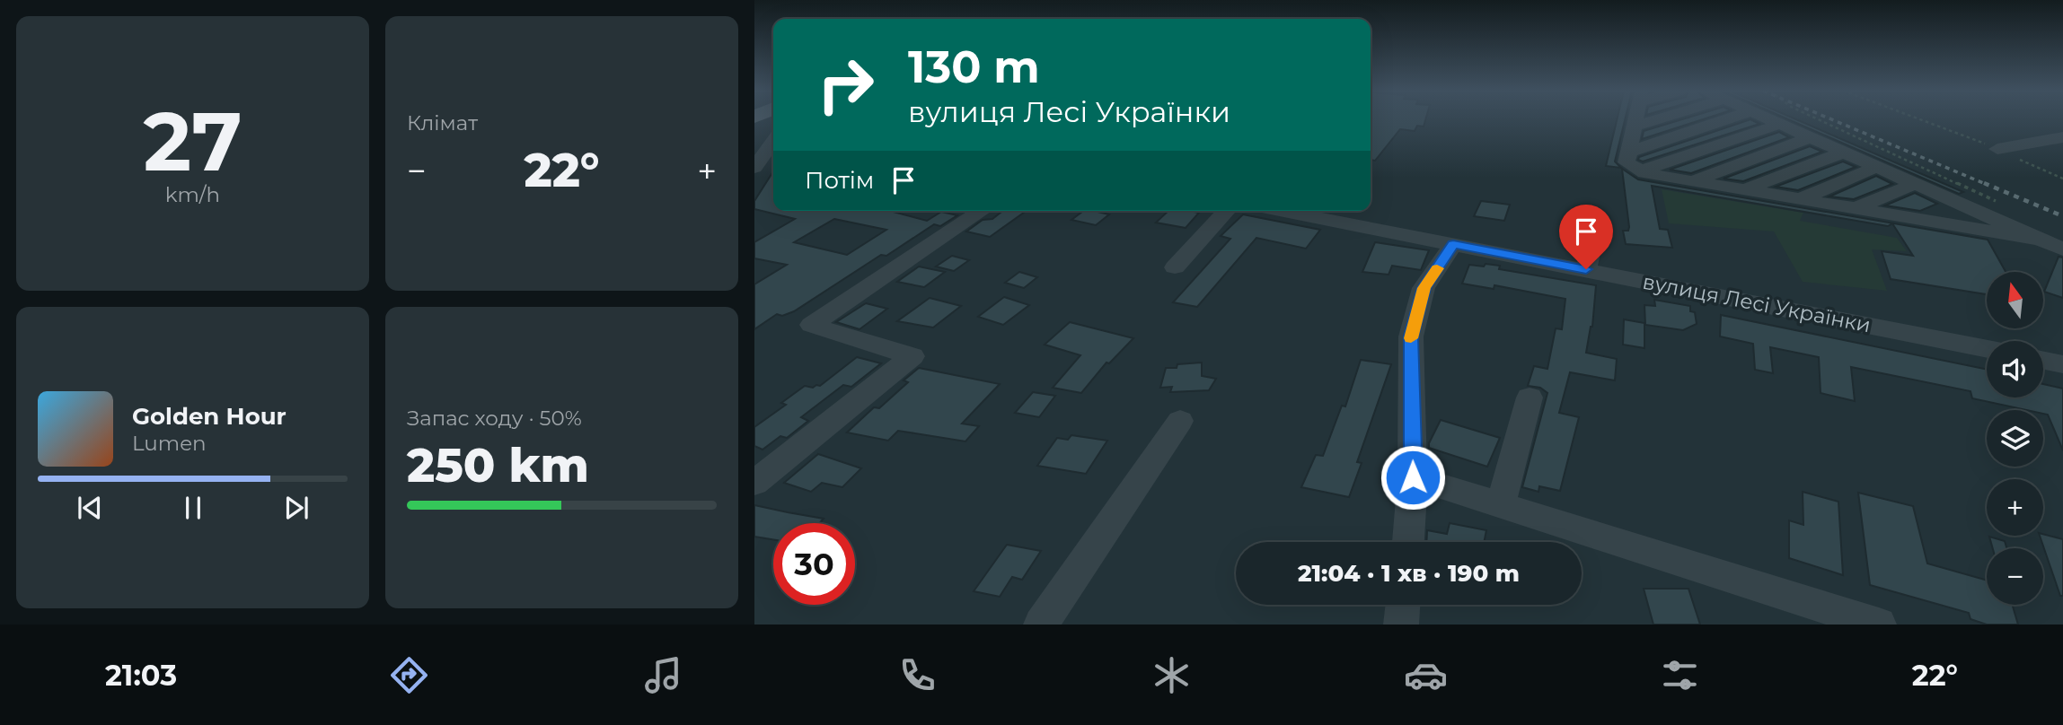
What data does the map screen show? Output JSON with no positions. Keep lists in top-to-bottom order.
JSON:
{
  "streets": {
    "street": ["вулиця Лесі Українки"]
  },
  "north": "top",
  "page": {
    "tile": [
      ["27", "km/h"],
      "Клімат",
      ["Запас ходу · 50%", "250 km"]
    ],
    "turn": ["130 m", "вулиця Лесі Українки"],
    "heat": ["−", "22°", "+"],
    "then": "Потім",
    "map_buttons": ["+", "−"],
    "song": ["Golden Hour", "Lumen"],
    "limit": "30",
    "trip": "21:04 · 1 хв · 190 m",
    "tabs": ["21:03", "22°"]
  }
}
